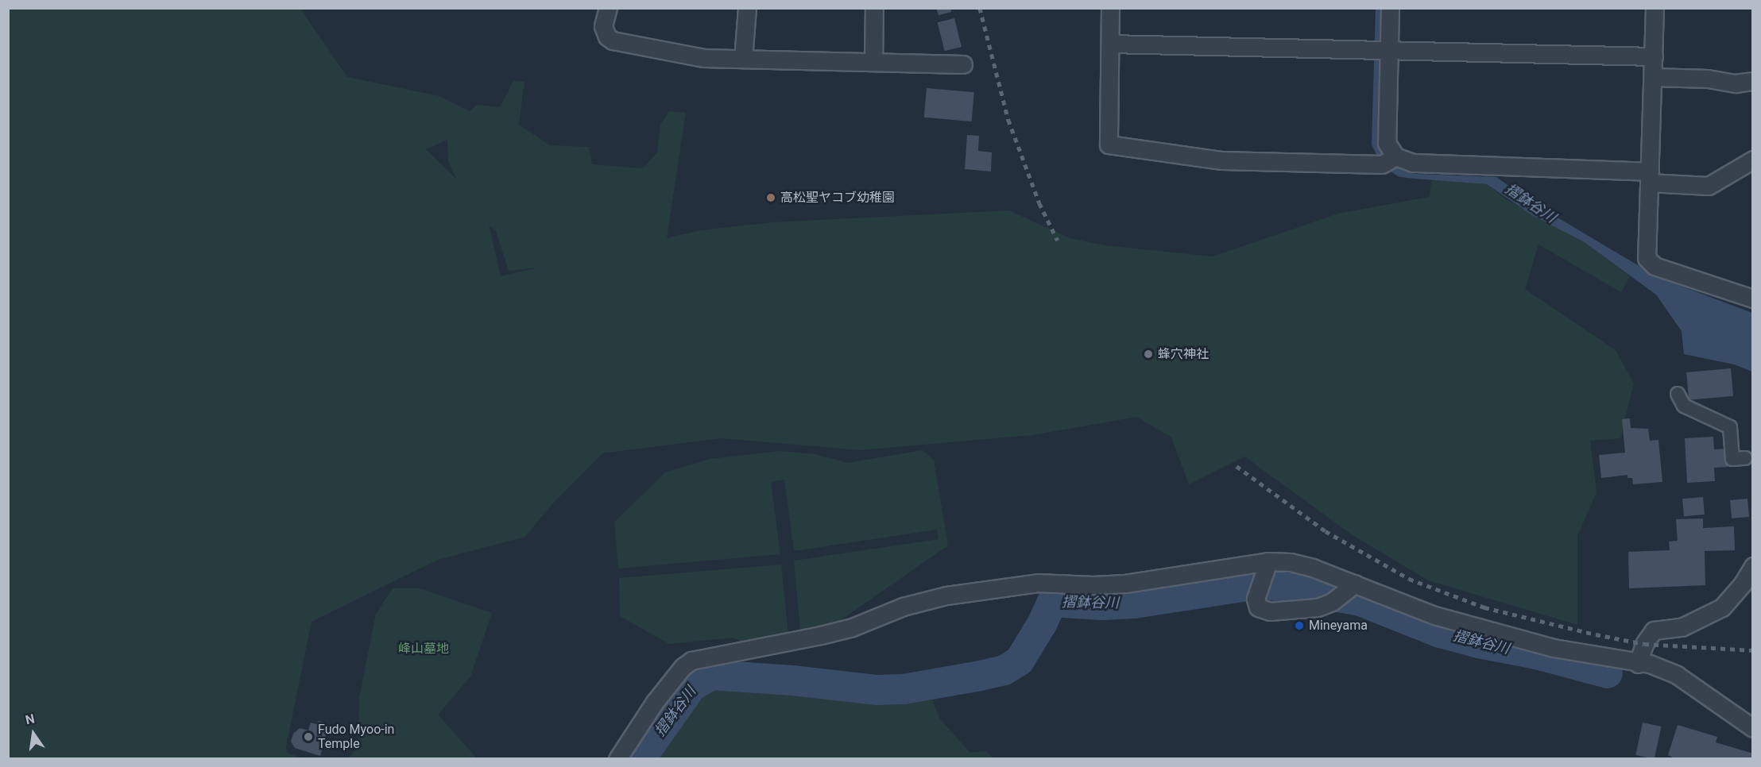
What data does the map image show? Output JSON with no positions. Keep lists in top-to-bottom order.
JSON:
{
  "water": ["摺鉢谷川"],
  "parks": ["峰山墓地"],
  "places": [
    "高松聖ヤコブ幼稚園",
    "蜂穴神社",
    "Mineyama",
    "Fudo Myoo-in Temple"
  ],
  "north": "top"
}
